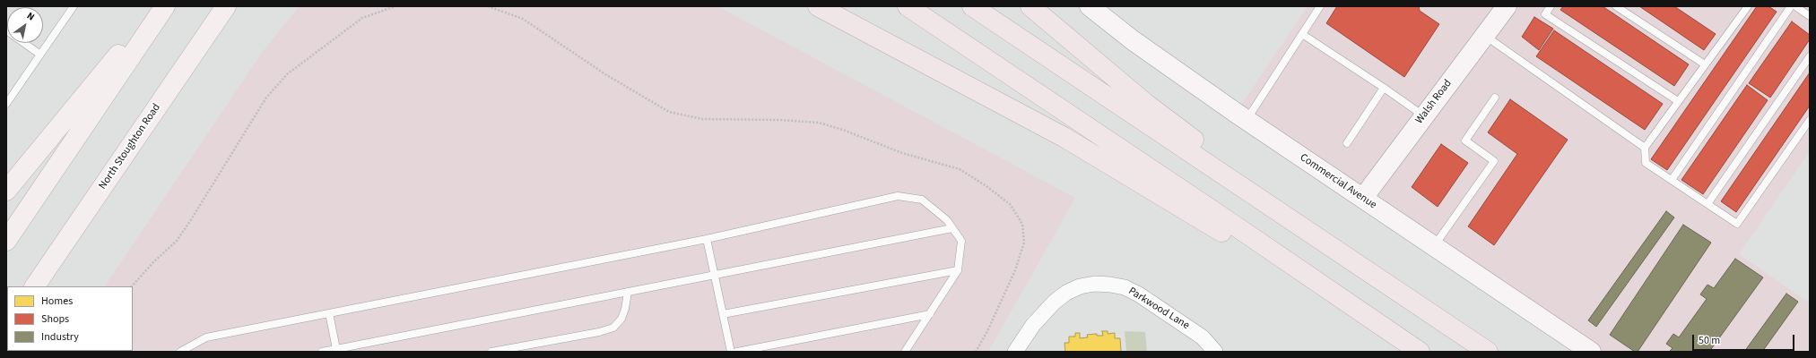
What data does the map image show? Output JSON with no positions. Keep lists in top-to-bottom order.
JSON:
{
  "streets": {
    "main road": ["North Stoughton Road"],
    "street": ["Walsh Road", "Commercial Avenue", "Parkwood Lane"]
  },
  "crossings": [
    ["Walsh Road", "Commercial Avenue"]
  ],
  "legend": ["Homes", "Shops", "Industry"],
  "scale_bar": "50 m",
  "north": "top right"
}
